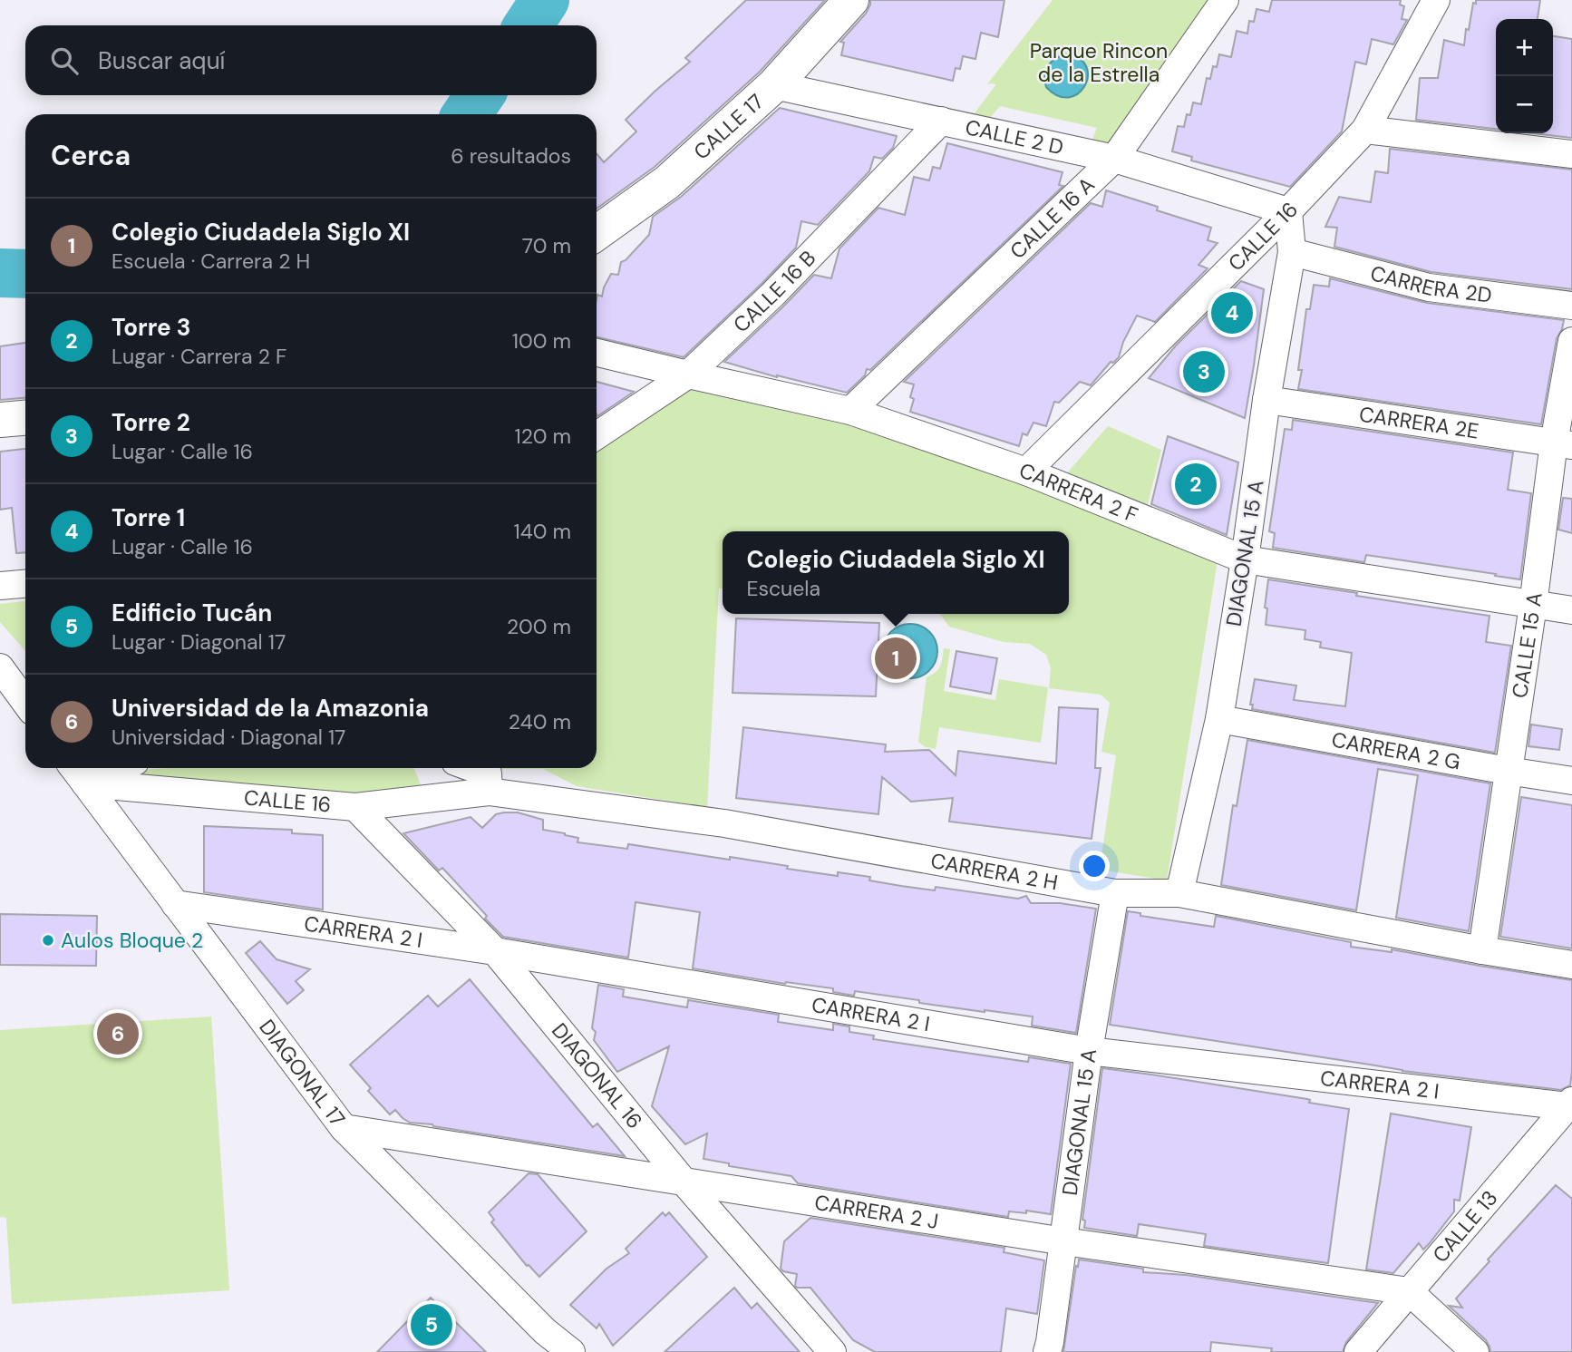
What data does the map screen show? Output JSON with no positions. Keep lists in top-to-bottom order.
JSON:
{
  "streets": {
    "main road": ["CALLE 17"],
    "street": [
      "CALLE 2 D",
      "CALLE 16 A",
      "CALLE 16",
      "CARRERA 2D",
      "CALLE 16 B",
      "CARRERA 2E",
      "CARRERA 2 F",
      "DIAGONAL 15 A",
      "CALLE 15 A",
      "CARRERA 2 G",
      "CARRERA 2 H",
      "CARRERA 2 I",
      "DIAGONAL 17",
      "DIAGONAL 16",
      "CARRERA 2 J",
      "CALLE 13"
    ]
  },
  "crossings": [
    ["CALLE 17", "CALLE 2 D"],
    ["CALLE 2 D", "CALLE 16 A"],
    ["CALLE 2 D", "CALLE 16"],
    ["CALLE 2 D", "CALLE 16 B"],
    ["CALLE 2 D", "DIAGONAL 15 A"],
    ["CALLE 16 A", "CARRERA 2 F"],
    ["CALLE 16", "CARRERA 2 F"],
    ["CALLE 16", "DIAGONAL 15 A"],
    ["CALLE 16", "CARRERA 2 H"],
    ["CALLE 16", "DIAGONAL 17"],
    ["CALLE 16", "DIAGONAL 16"],
    ["CARRERA 2D", "DIAGONAL 15 A"],
    ["CALLE 16 B", "CARRERA 2 F"],
    ["CARRERA 2E", "DIAGONAL 15 A"],
    ["CARRERA 2E", "CALLE 15 A"],
    ["CARRERA 2 F", "DIAGONAL 15 A"],
    ["CARRERA 2 F", "CALLE 15 A"],
    ["DIAGONAL 15 A", "CARRERA 2 G"],
    ["DIAGONAL 15 A", "CARRERA 2 H"],
    ["DIAGONAL 15 A", "CARRERA 2 I"],
    ["DIAGONAL 15 A", "CARRERA 2 J"],
    ["CALLE 15 A", "CARRERA 2 G"],
    ["CALLE 15 A", "CARRERA 2 H"],
    ["CARRERA 2 I", "DIAGONAL 17"],
    ["CARRERA 2 I", "DIAGONAL 16"],
    ["CARRERA 2 I", "CALLE 13"],
    ["DIAGONAL 17", "CARRERA 2 J"],
    ["DIAGONAL 16", "CARRERA 2 J"],
    ["CARRERA 2 J", "CALLE 13"]
  ],
  "parks": ["Parque Rincon de la Estrella"],
  "places": ["Aulos Bloque 2"],
  "page": {
    "map_buttons": ["+", "−"],
    "search": "Buscar aquí",
    "heading": ["Cerca", "6 resultados"],
    "list": [
      {
        "mark": "1",
        "name": "Colegio Ciudadela Siglo XI",
        "note": "Escuela · Carrera 2 H",
        "value": "70 m"
      },
      {
        "mark": "2",
        "name": "Torre 3",
        "note": "Lugar · Carrera 2 F",
        "value": "100 m"
      },
      {
        "mark": "3",
        "name": "Torre 2",
        "note": "Lugar · Calle 16",
        "value": "120 m"
      },
      {
        "mark": "4",
        "name": "Torre 1",
        "note": "Lugar · Calle 16",
        "value": "140 m"
      },
      {
        "mark": "5",
        "name": "Edificio Tucán",
        "note": "Lugar · Diagonal 17",
        "value": "200 m"
      },
      {
        "mark": "6",
        "name": "Universidad de la Amazonia",
        "note": "Universidad · Diagonal 17",
        "value": "240 m"
      }
    ],
    "pins": [
      "4",
      "3",
      "2",
      "1",
      "6",
      "5"
    ],
    "popup": ["Colegio Ciudadela Siglo XI", "Escuela"]
  }
}
